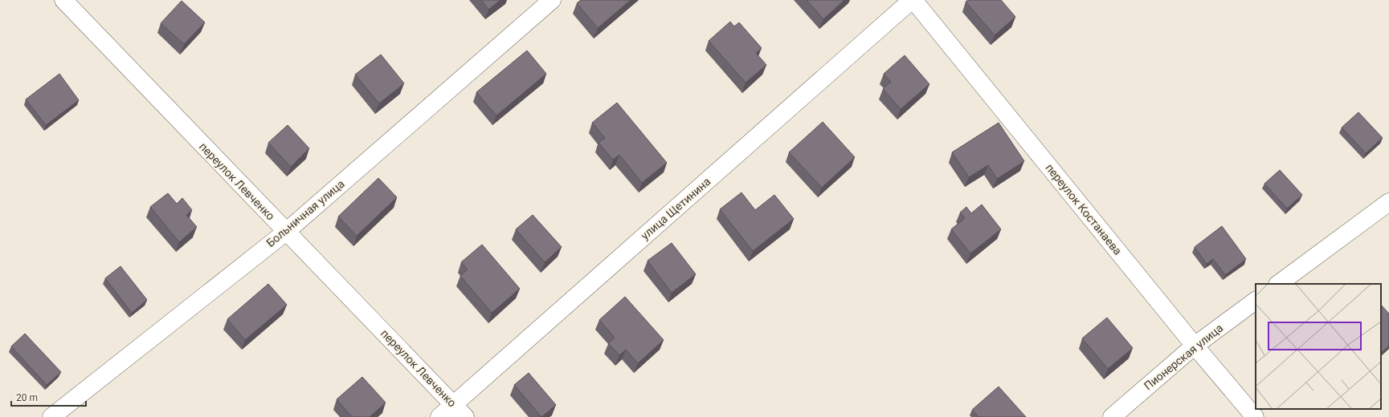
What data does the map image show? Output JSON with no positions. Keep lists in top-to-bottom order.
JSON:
{
  "streets": {
    "street": [
      "переулок Левченко",
      "улица Щетинина",
      "переулок Костанаева",
      "Больничная улица",
      "Пионерская улица"
    ]
  },
  "crossings": [
    ["переулок Левченко", "улица Щетинина"],
    ["переулок Левченко", "Больничная улица"],
    ["улица Щетинина", "переулок Костанаева"],
    ["переулок Костанаева", "Пионерская улица"]
  ],
  "scale_bar": "20 m"
}
